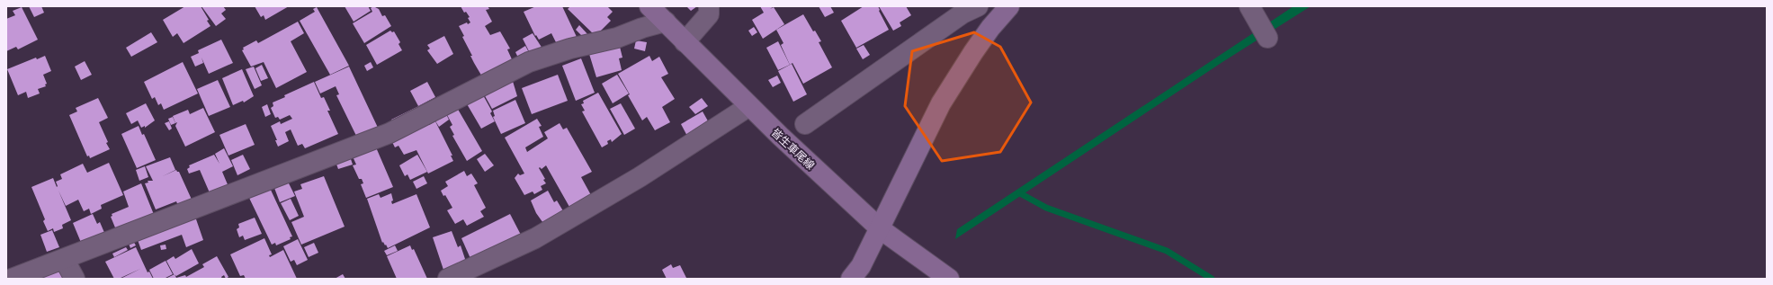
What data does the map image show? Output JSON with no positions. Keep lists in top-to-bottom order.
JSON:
{
  "streets": {
    "main road": ["皆生車尾線"]
  }
}
